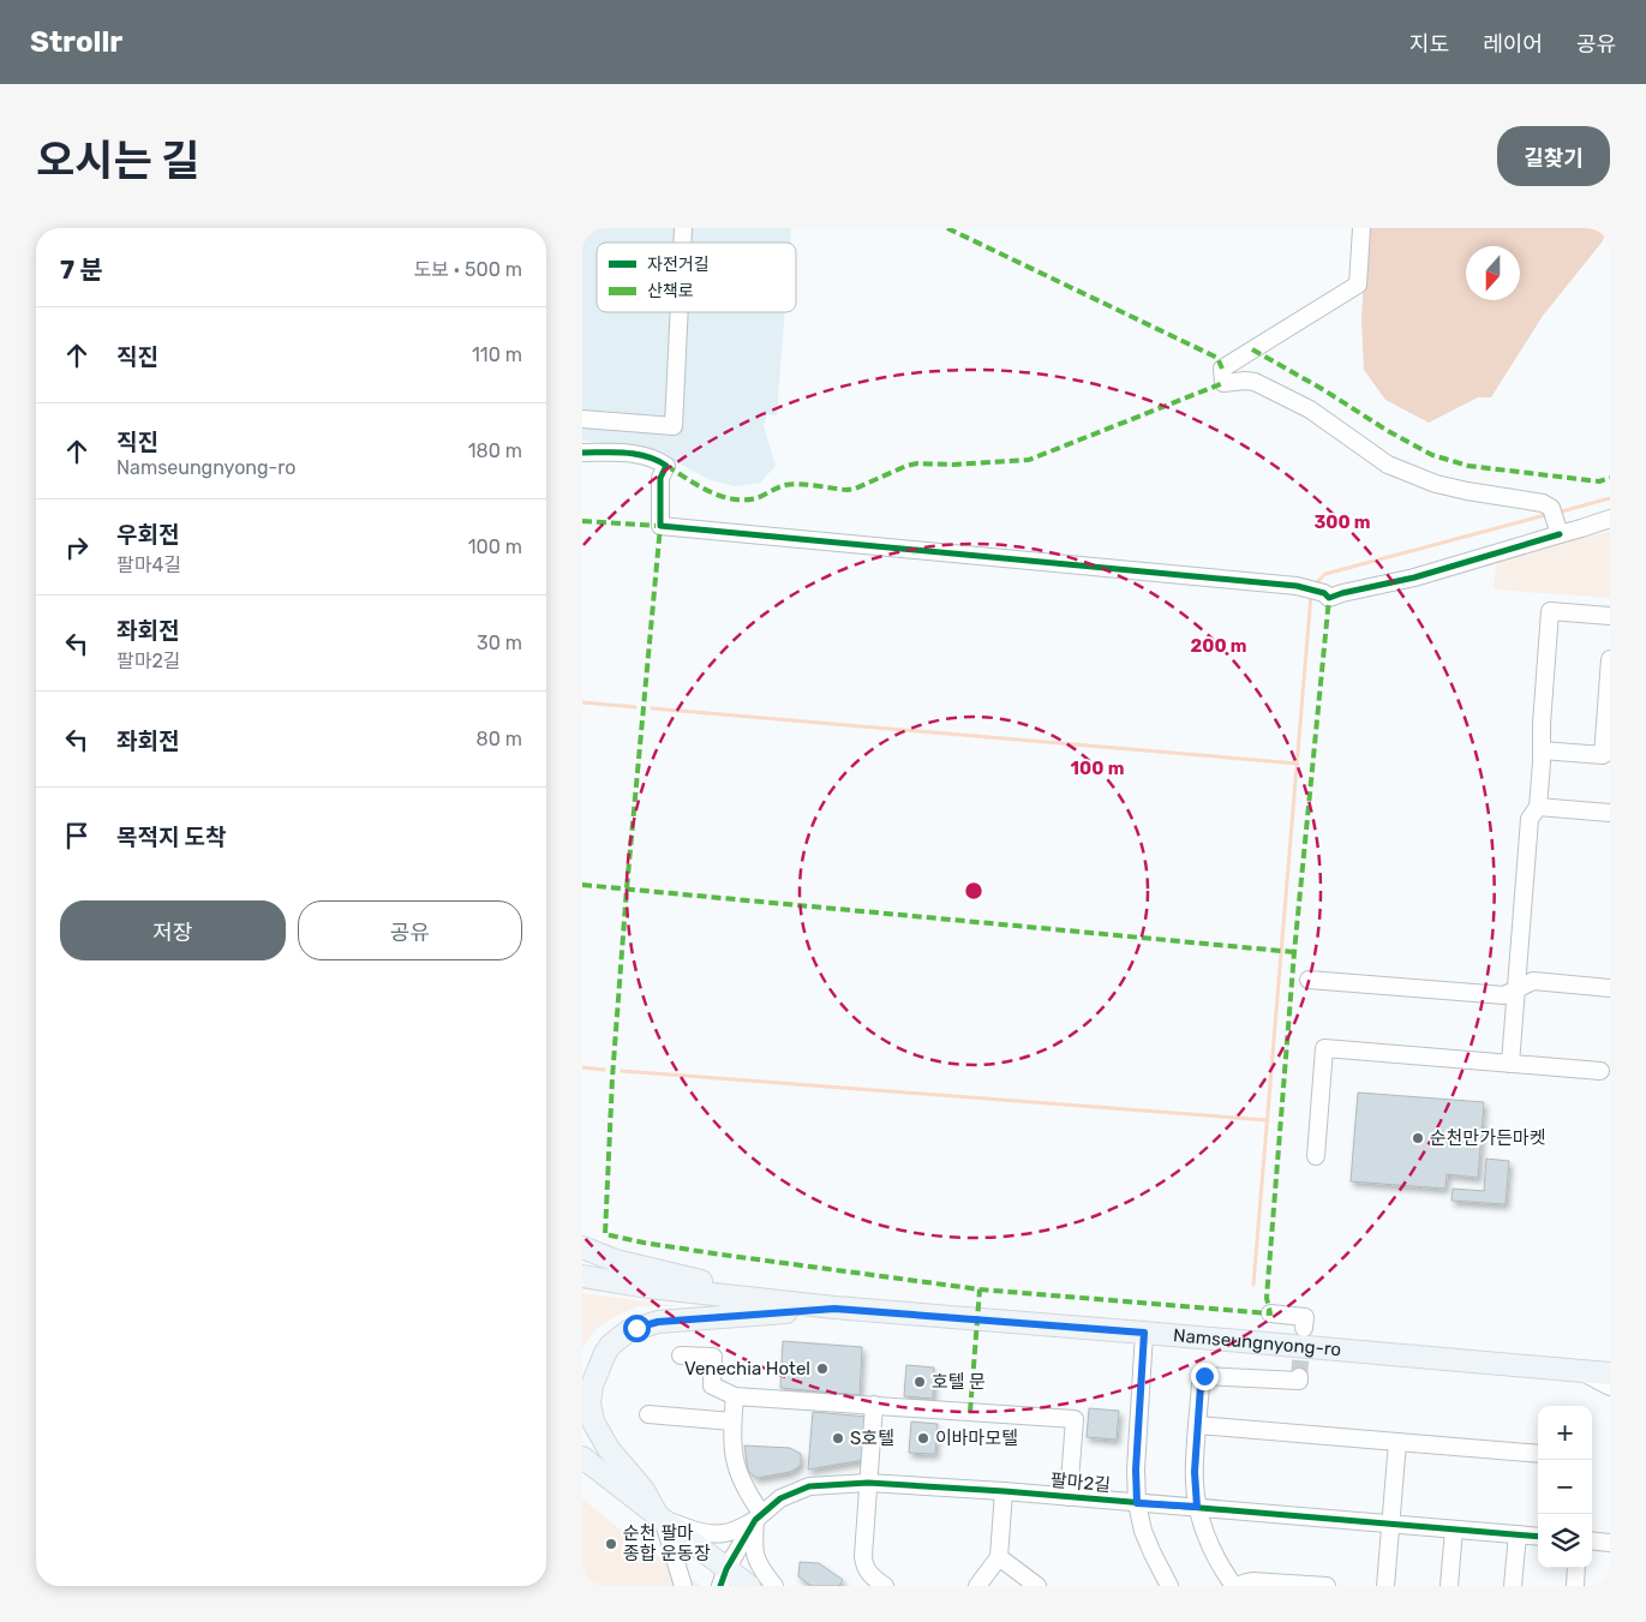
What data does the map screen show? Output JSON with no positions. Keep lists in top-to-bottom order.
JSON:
{
  "streets": {
    "main road": ["Namseungnyong-ro"],
    "street": ["팔마2길"]
  },
  "places": [
    "순천만가든마켓",
    "Venechia Hotel",
    "호텔 문",
    "S호텔",
    "이바마모텔",
    "순천 팔마 종합 운동장"
  ],
  "legend": ["자전거길", "산책로"],
  "north": "bottom",
  "page": {
    "header": "Strollr",
    "nav": ["지도", "레이어", "공유"],
    "title": "오시는 길",
    "buttons": [
      "길찾기",
      ["저장", "공유"]
    ],
    "heading": ["7 분", "도보 · 500 m"],
    "list": [
      ["직진", "110 m"],
      ["직진", "Namseungnyong-ro", "180 m"],
      ["우회전", "팔마4길", "100 m"],
      ["좌회전", "팔마2길", "30 m"],
      ["좌회전", "80 m"],
      "목적지 도착"
    ],
    "map_buttons": ["+", "−"]
  },
  "rings": ["300 m", "200 m", "100 m"]
}
